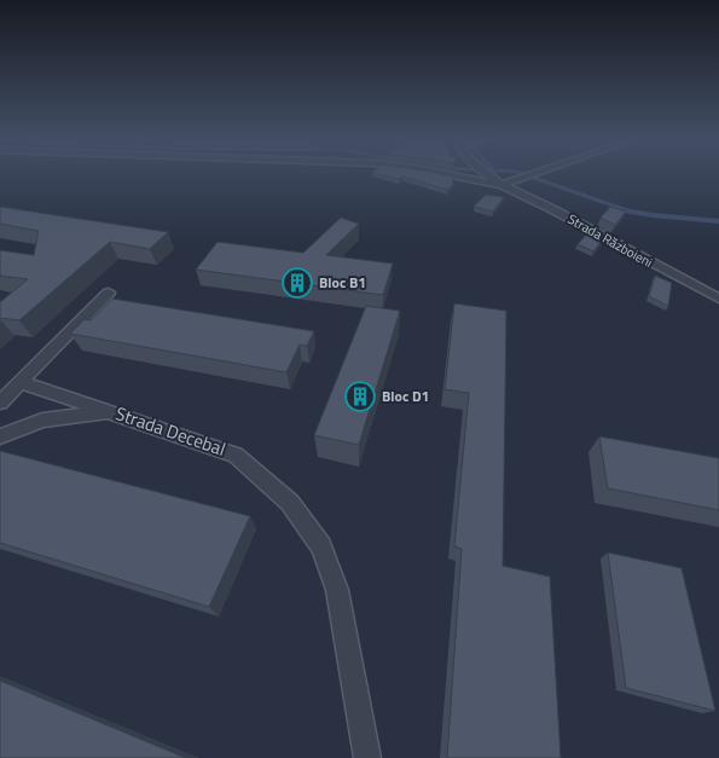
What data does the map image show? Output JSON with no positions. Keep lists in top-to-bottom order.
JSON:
{
  "streets": {
    "street": ["Strada Războieni", "Strada Decebal"]
  },
  "places": {
    "building": ["Bloc B1", "Bloc D1"]
  }
}
